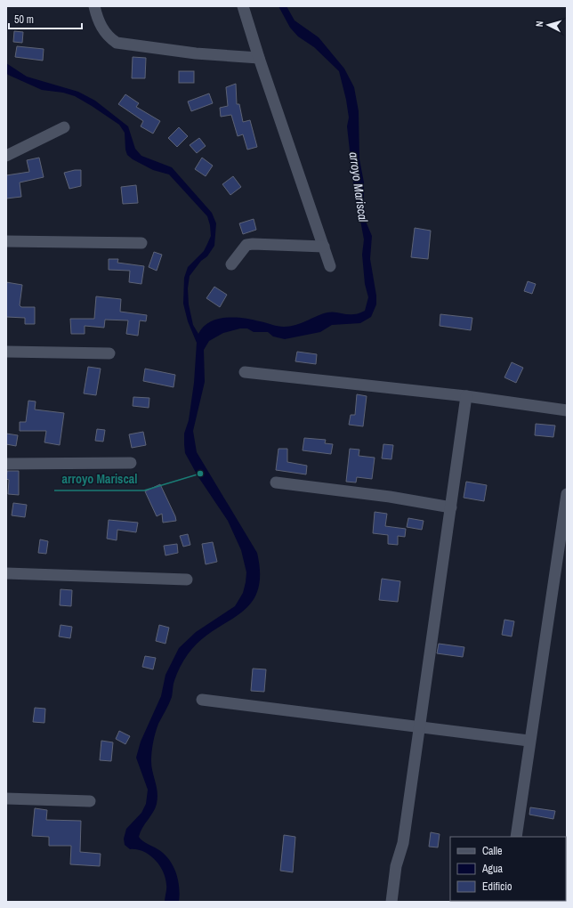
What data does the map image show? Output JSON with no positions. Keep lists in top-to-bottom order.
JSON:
{
  "water": ["arroyo Mariscal"],
  "places": ["arroyo Mariscal"],
  "legend": ["Calle", "Agua", "Edificio"],
  "scale_bar": "50 m",
  "north": "left"
}
